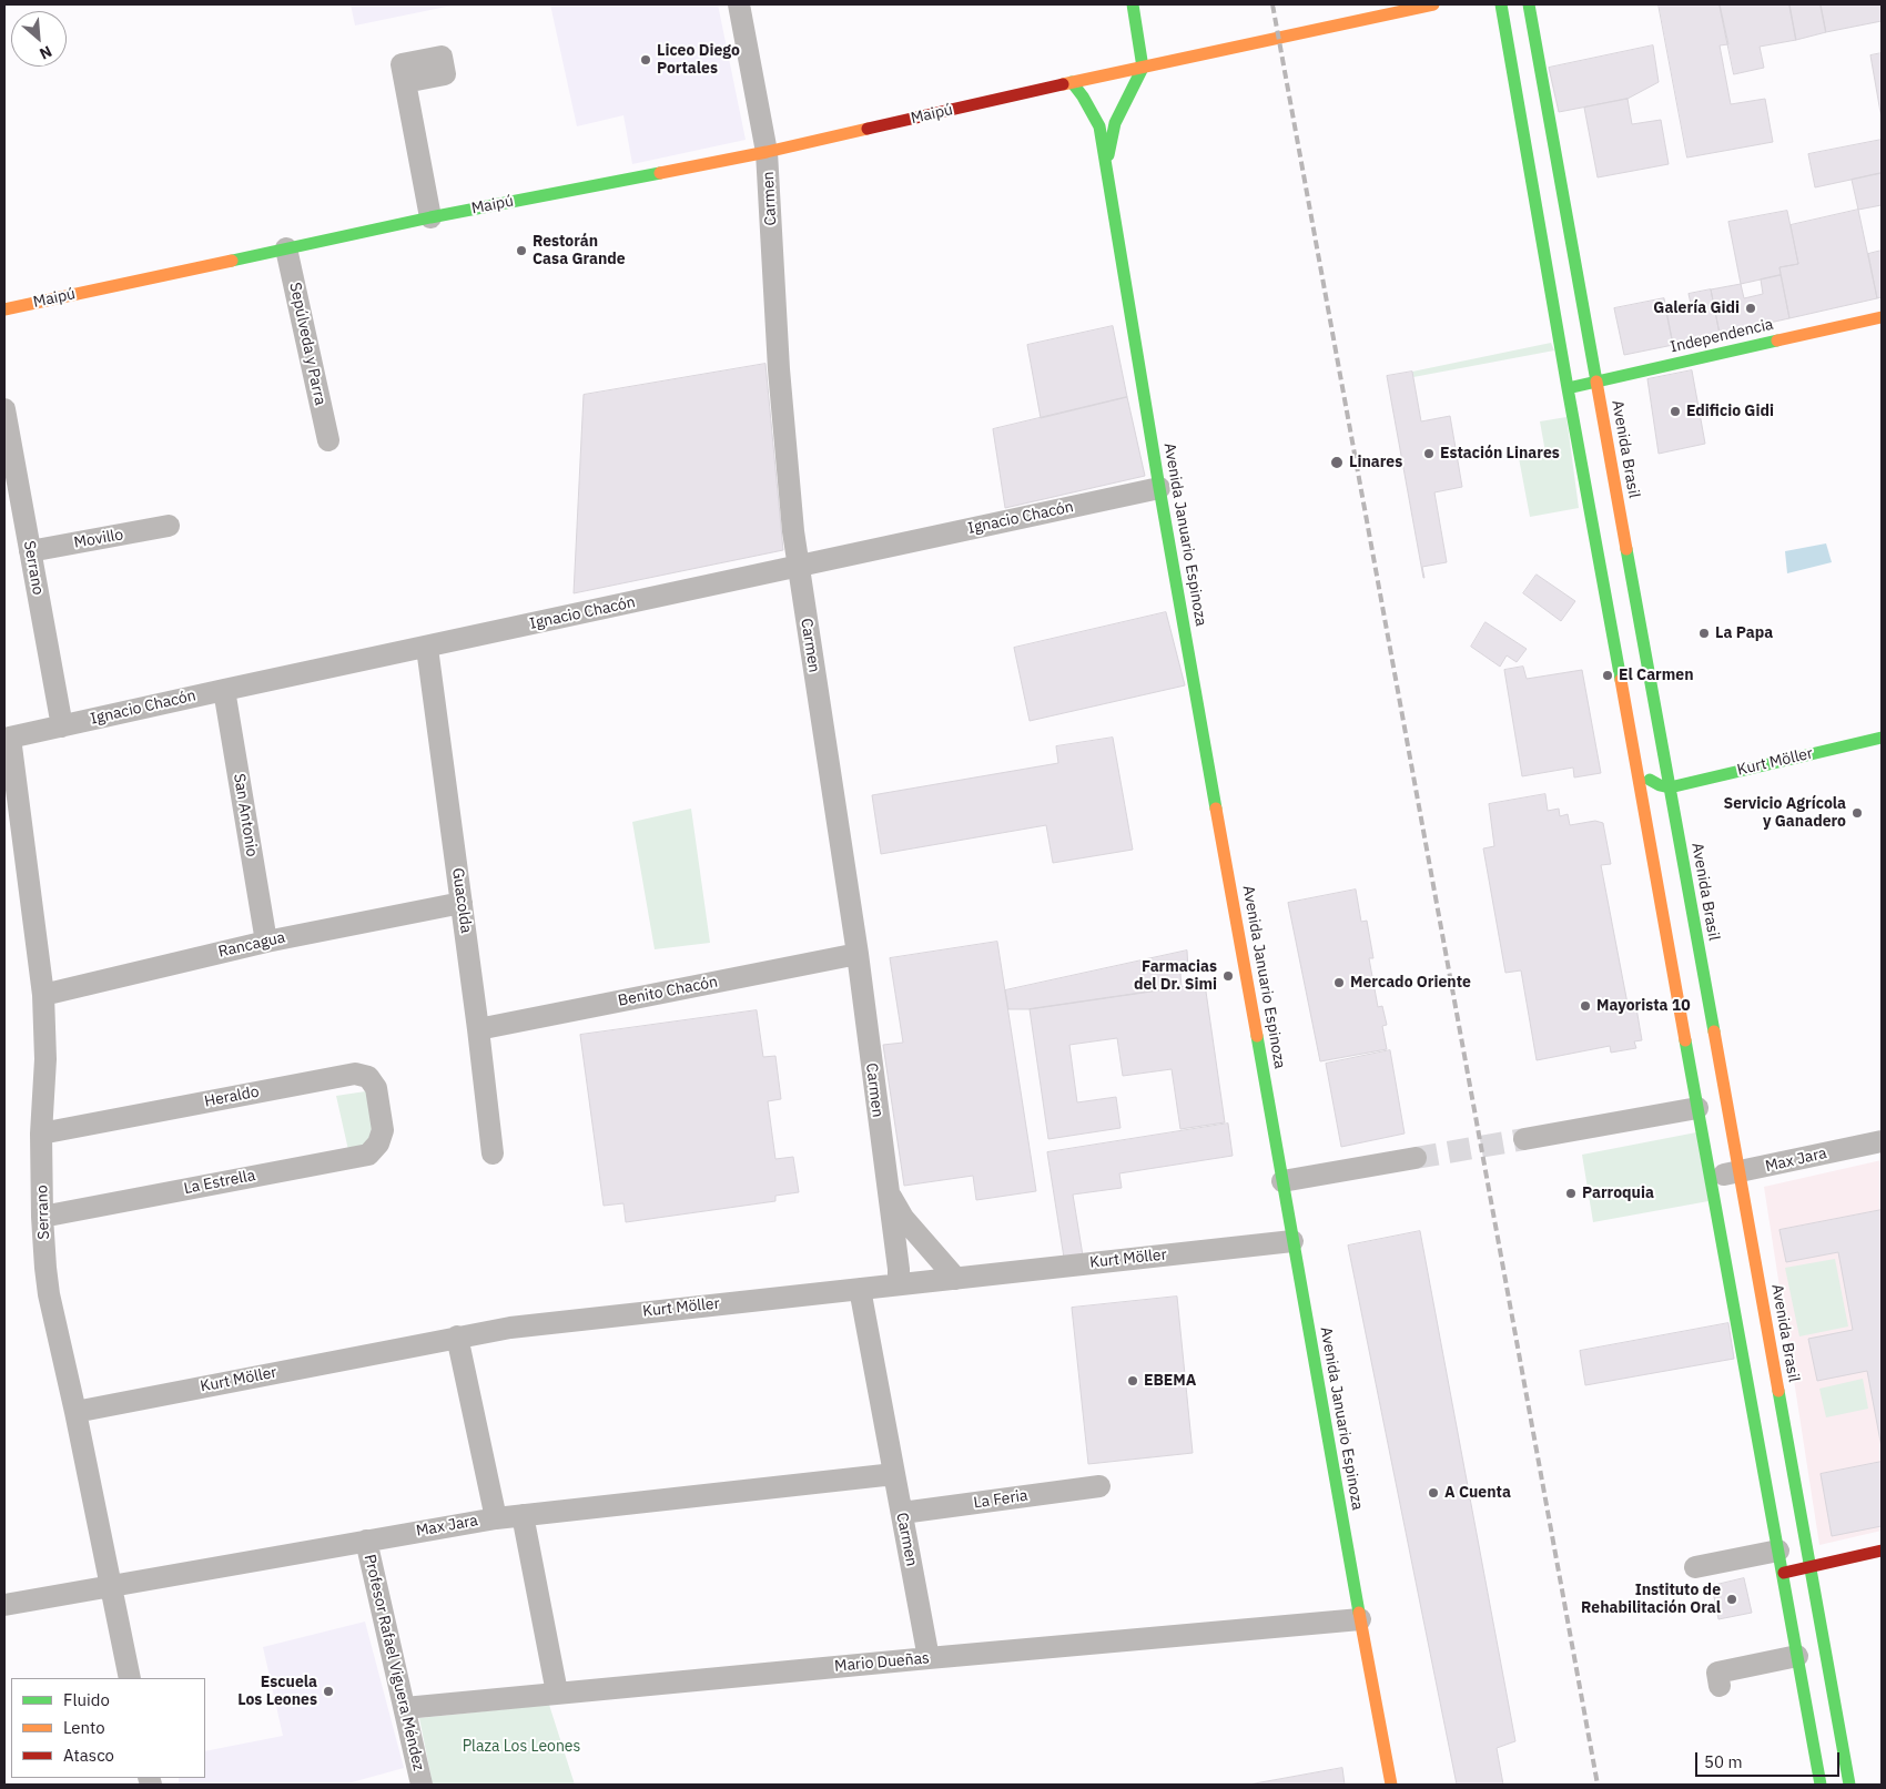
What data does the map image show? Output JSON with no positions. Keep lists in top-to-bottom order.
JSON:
{
  "streets": {
    "main road": [
      "Maipú",
      "Independencia",
      "Avenida Brasil",
      "Avenida Januario Espinoza",
      "Kurt Möller"
    ],
    "street": [
      "Carmen",
      "Sepúlveda y Parra",
      "Ignacio Chacón",
      "Movillo",
      "Serrano",
      "San Antonio",
      "Guacolda",
      "Rancagua",
      "Benito Chacón",
      "Heraldo",
      "Max Jara",
      "La Estrella",
      "La Feria",
      "Profesor Rafael Viguera Méndez",
      "Mario Dueñas"
    ]
  },
  "crossings": [
    ["Maipú", "Carmen"],
    ["Maipú", "Sepúlveda y Parra"],
    ["Maipú", "Avenida Januario Espinoza"],
    ["Carmen", "Ignacio Chacón"],
    ["Carmen", "Kurt Möller"],
    ["Carmen", "Benito Chacón"],
    ["Carmen", "Max Jara"],
    ["Carmen", "La Feria"],
    ["Carmen", "Mario Dueñas"],
    ["Independencia", "Avenida Brasil"],
    ["Avenida Brasil", "Kurt Möller"],
    ["Avenida Brasil", "Max Jara"],
    ["Ignacio Chacón", "Avenida Januario Espinoza"],
    ["Ignacio Chacón", "Serrano"],
    ["Ignacio Chacón", "San Antonio"],
    ["Ignacio Chacón", "Guacolda"],
    ["Avenida Januario Espinoza", "Kurt Möller"],
    ["Avenida Januario Espinoza", "Mario Dueñas"],
    ["Movillo", "Serrano"],
    ["Serrano", "Kurt Möller"],
    ["Serrano", "Rancagua"],
    ["Serrano", "Heraldo"],
    ["Serrano", "Max Jara"],
    ["Serrano", "La Estrella"],
    ["San Antonio", "Rancagua"],
    ["Guacolda", "Rancagua"],
    ["Guacolda", "Benito Chacón"],
    ["Heraldo", "La Estrella"],
    ["Max Jara", "Profesor Rafael Viguera Méndez"],
    ["Profesor Rafael Viguera Méndez", "Mario Dueñas"]
  ],
  "parks": ["Plaza Los Leones"],
  "places": [
    "Liceo Diego Portales",
    "Restorán Casa Grande",
    "Galería Gidi",
    "Edificio Gidi",
    "Estación Linares",
    "Linares",
    "La Papa",
    "El Carmen",
    "Servicio Agrícola y Ganadero",
    "Farmacias del Dr. Simi",
    "Mercado Oriente",
    "Mayorista 10",
    "Parroquia",
    "EBEMA",
    "A Cuenta",
    "Instituto de Rehabilitación Oral",
    "Escuela Los Leones"
  ],
  "legend": ["Fluido", "Lento", "Atasco"],
  "scale_bar": "50 m",
  "north": "bottom right"
}
